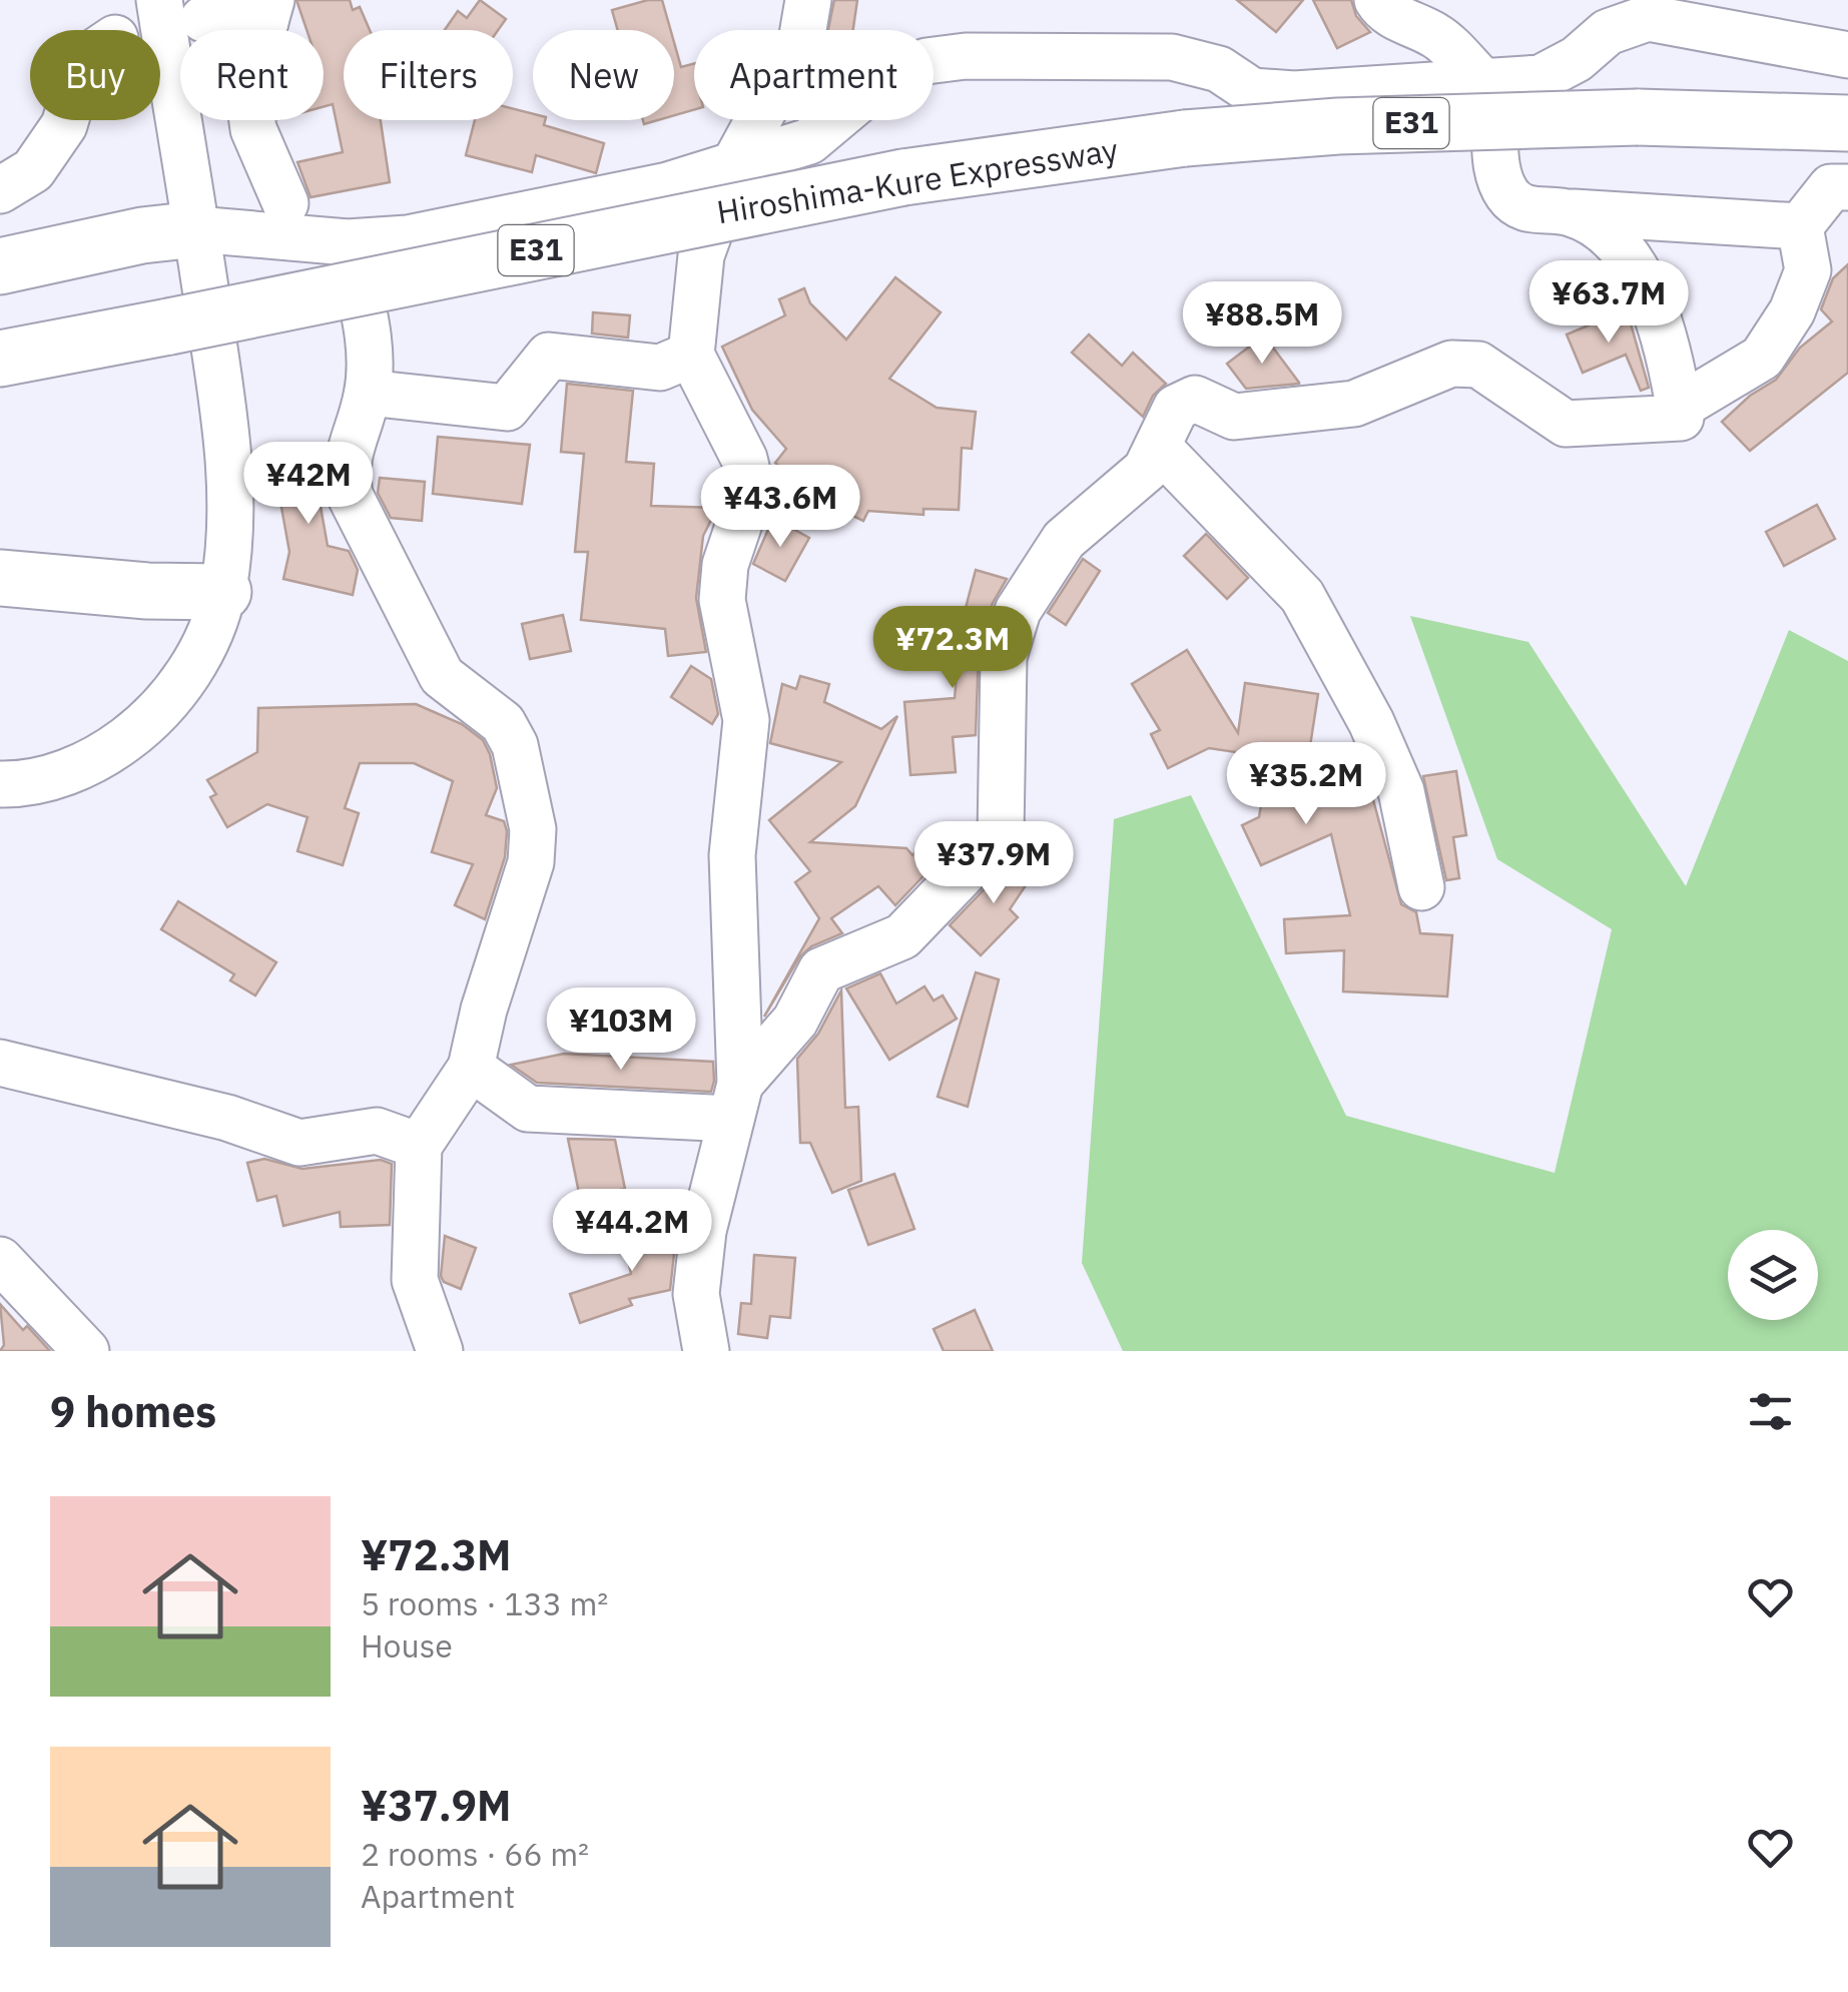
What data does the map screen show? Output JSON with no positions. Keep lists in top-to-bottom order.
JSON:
{
  "streets": {
    "highway": ["E31", "Hiroshima-Kure Expressway"]
  },
  "page": {
    "chip": [
      "Buy",
      "Rent",
      "Filters",
      "New",
      "Apartment"
    ],
    "price": [
      "¥63.7M",
      "¥88.5M",
      "¥42M",
      "¥43.6M",
      "¥72.3M",
      "¥35.2M",
      "¥37.9M",
      "¥103M",
      "¥44.2M"
    ],
    "heading": "9 homes",
    "list": [
      {
        "name": "¥72.3M",
        "note": "5 rooms · 133 m² · House"
      },
      {
        "name": "¥37.9M",
        "note": "2 rooms · 66 m² · Apartment"
      }
    ]
  }
}
